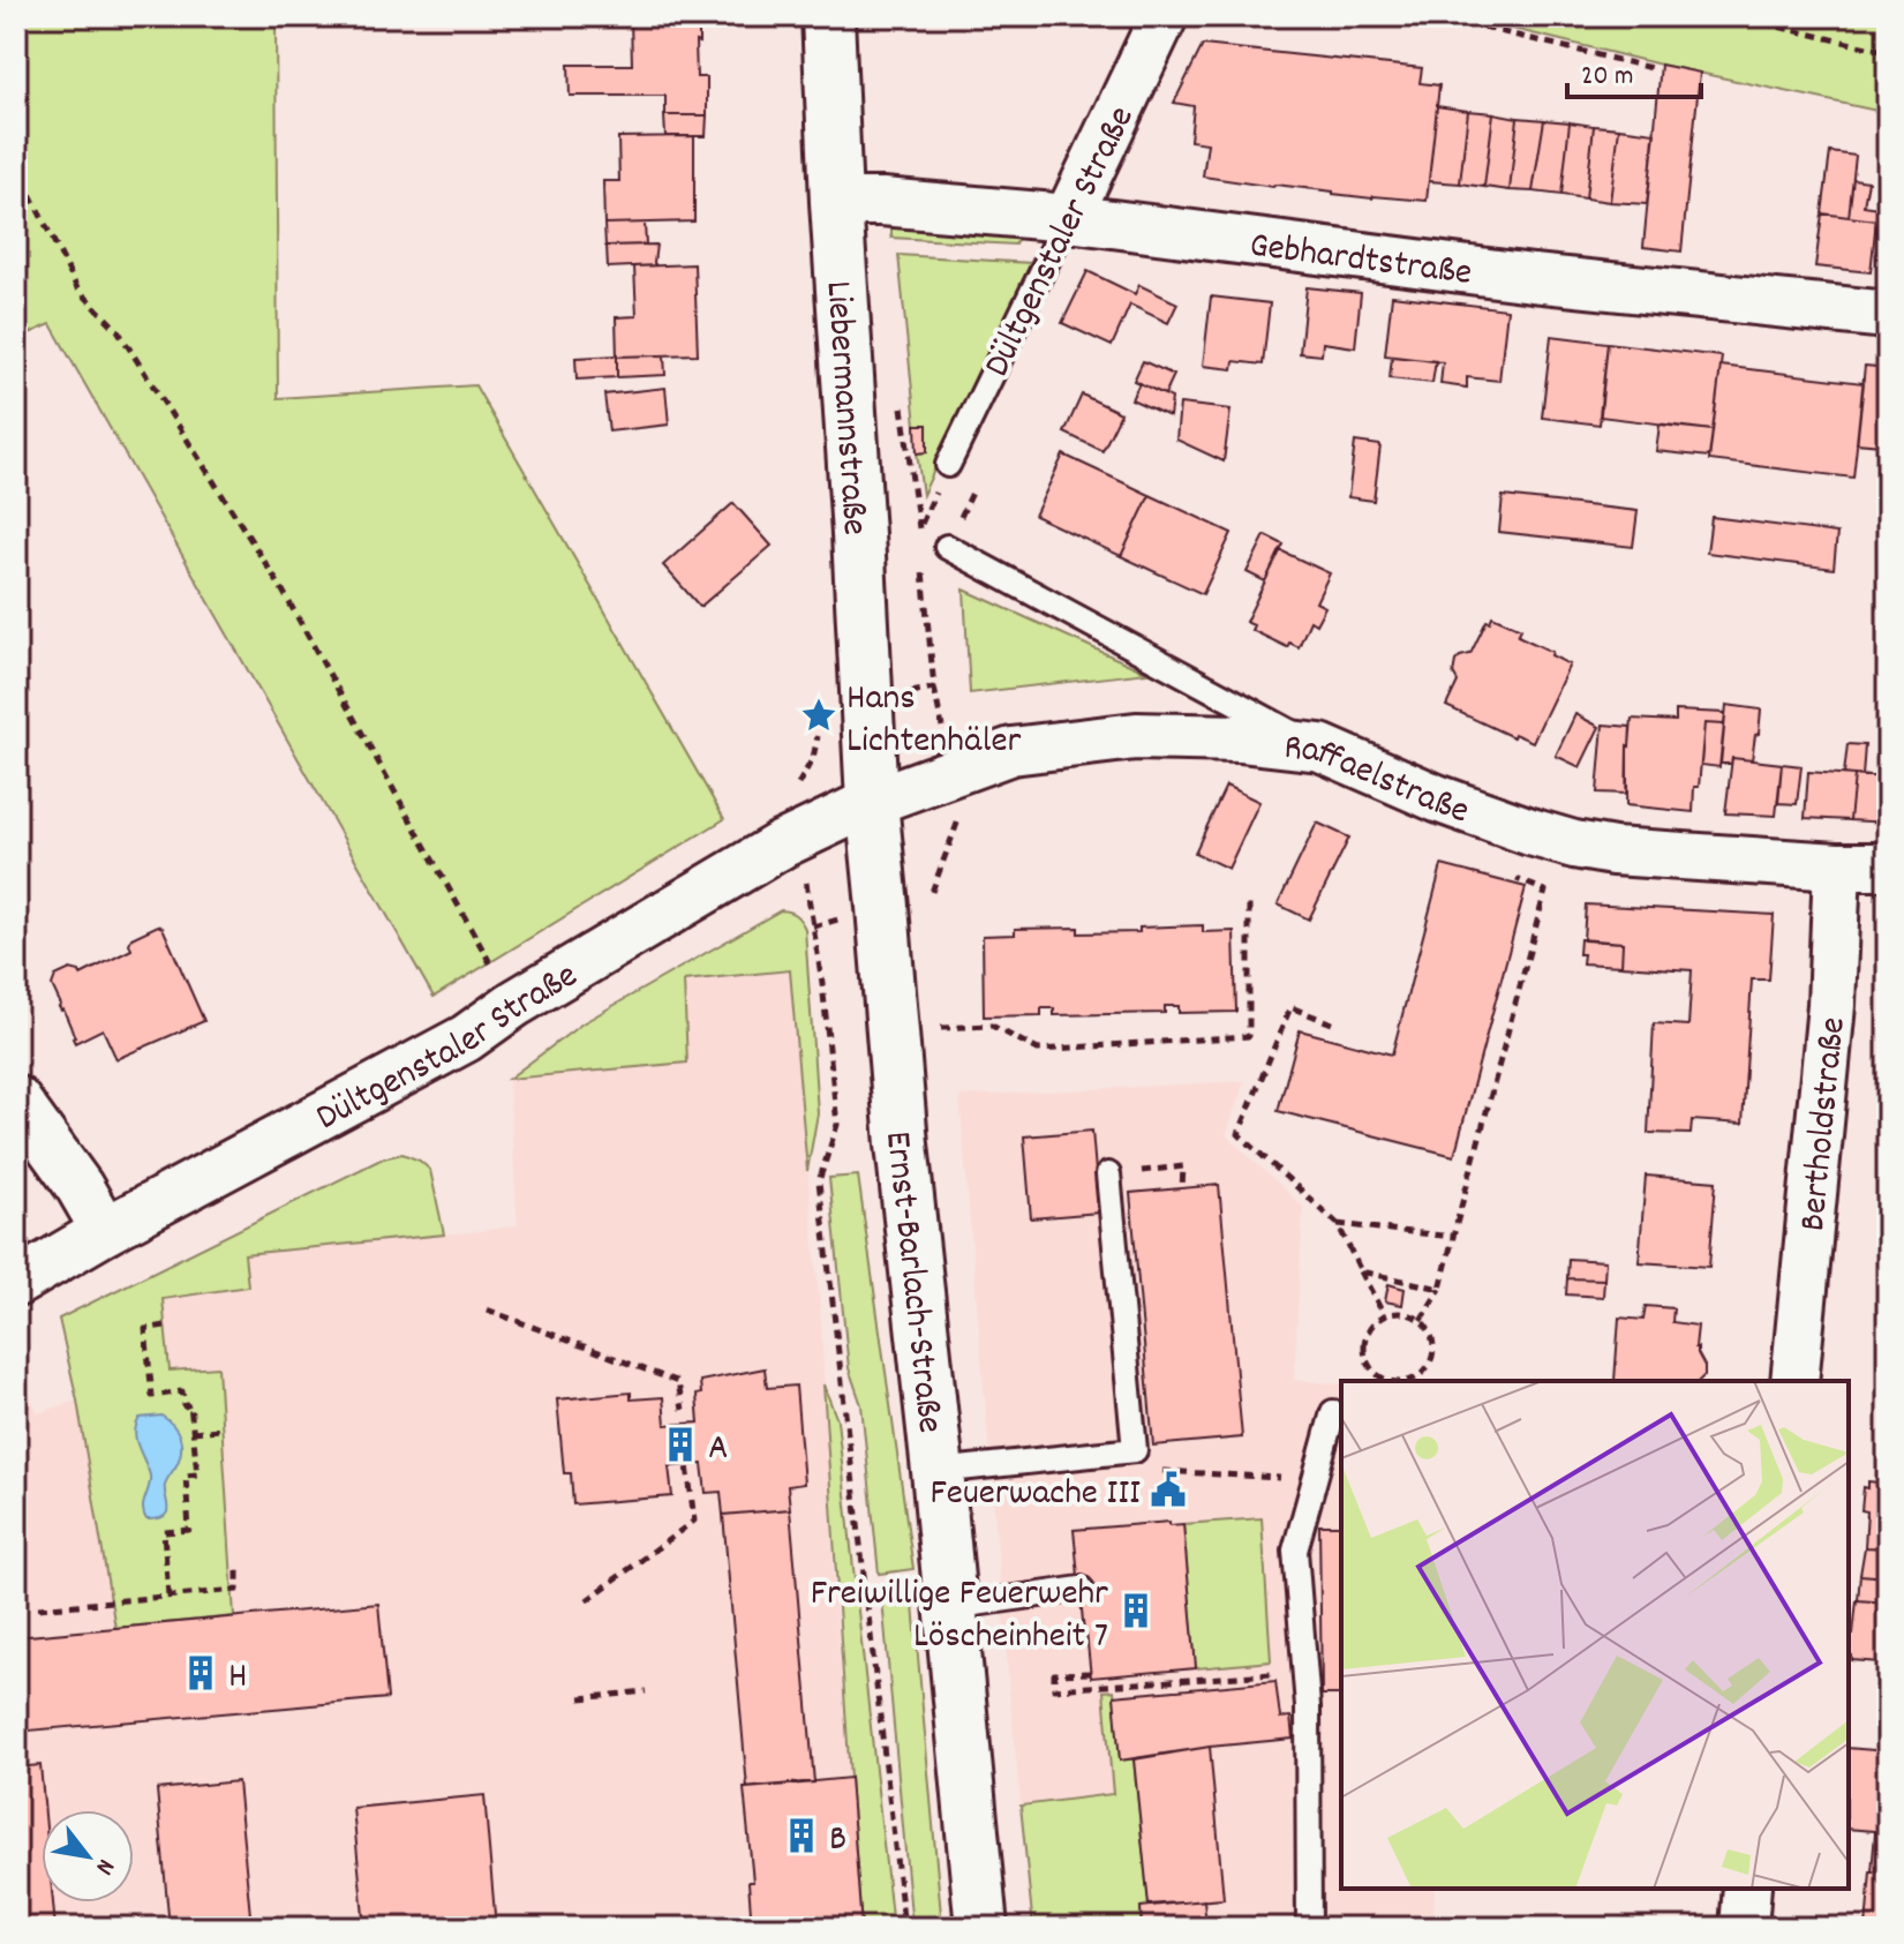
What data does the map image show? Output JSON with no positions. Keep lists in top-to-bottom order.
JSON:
{
  "streets": {
    "main road": ["Liebermannstraße", "Ernst-Barlach-Straße"],
    "street": [
      "Dültgenstaler Straße",
      "Gebhardtstraße",
      "Raffaelstraße",
      "Bertholdstraße"
    ]
  },
  "crossings": [
    ["Dültgenstaler Straße", "Gebhardtstraße"],
    ["Dültgenstaler Straße", "Liebermannstraße"],
    ["Dültgenstaler Straße", "Raffaelstraße"],
    ["Dültgenstaler Straße", "Ernst-Barlach-Straße"],
    ["Gebhardtstraße", "Liebermannstraße"],
    ["Liebermannstraße", "Raffaelstraße"],
    ["Liebermannstraße", "Ernst-Barlach-Straße"],
    ["Raffaelstraße", "Bertholdstraße"],
    ["Raffaelstraße", "Ernst-Barlach-Straße"]
  ],
  "places": {
    "place": ["Hans Lichtenhäler"],
    "building": [
      "A",
      "Freiwillige Feuerwehr Löscheinheit 7",
      "H",
      "B"
    ],
    "public building": ["Feuerwache III"]
  },
  "scale_bar": "20 m",
  "north": "bottom right"
}
